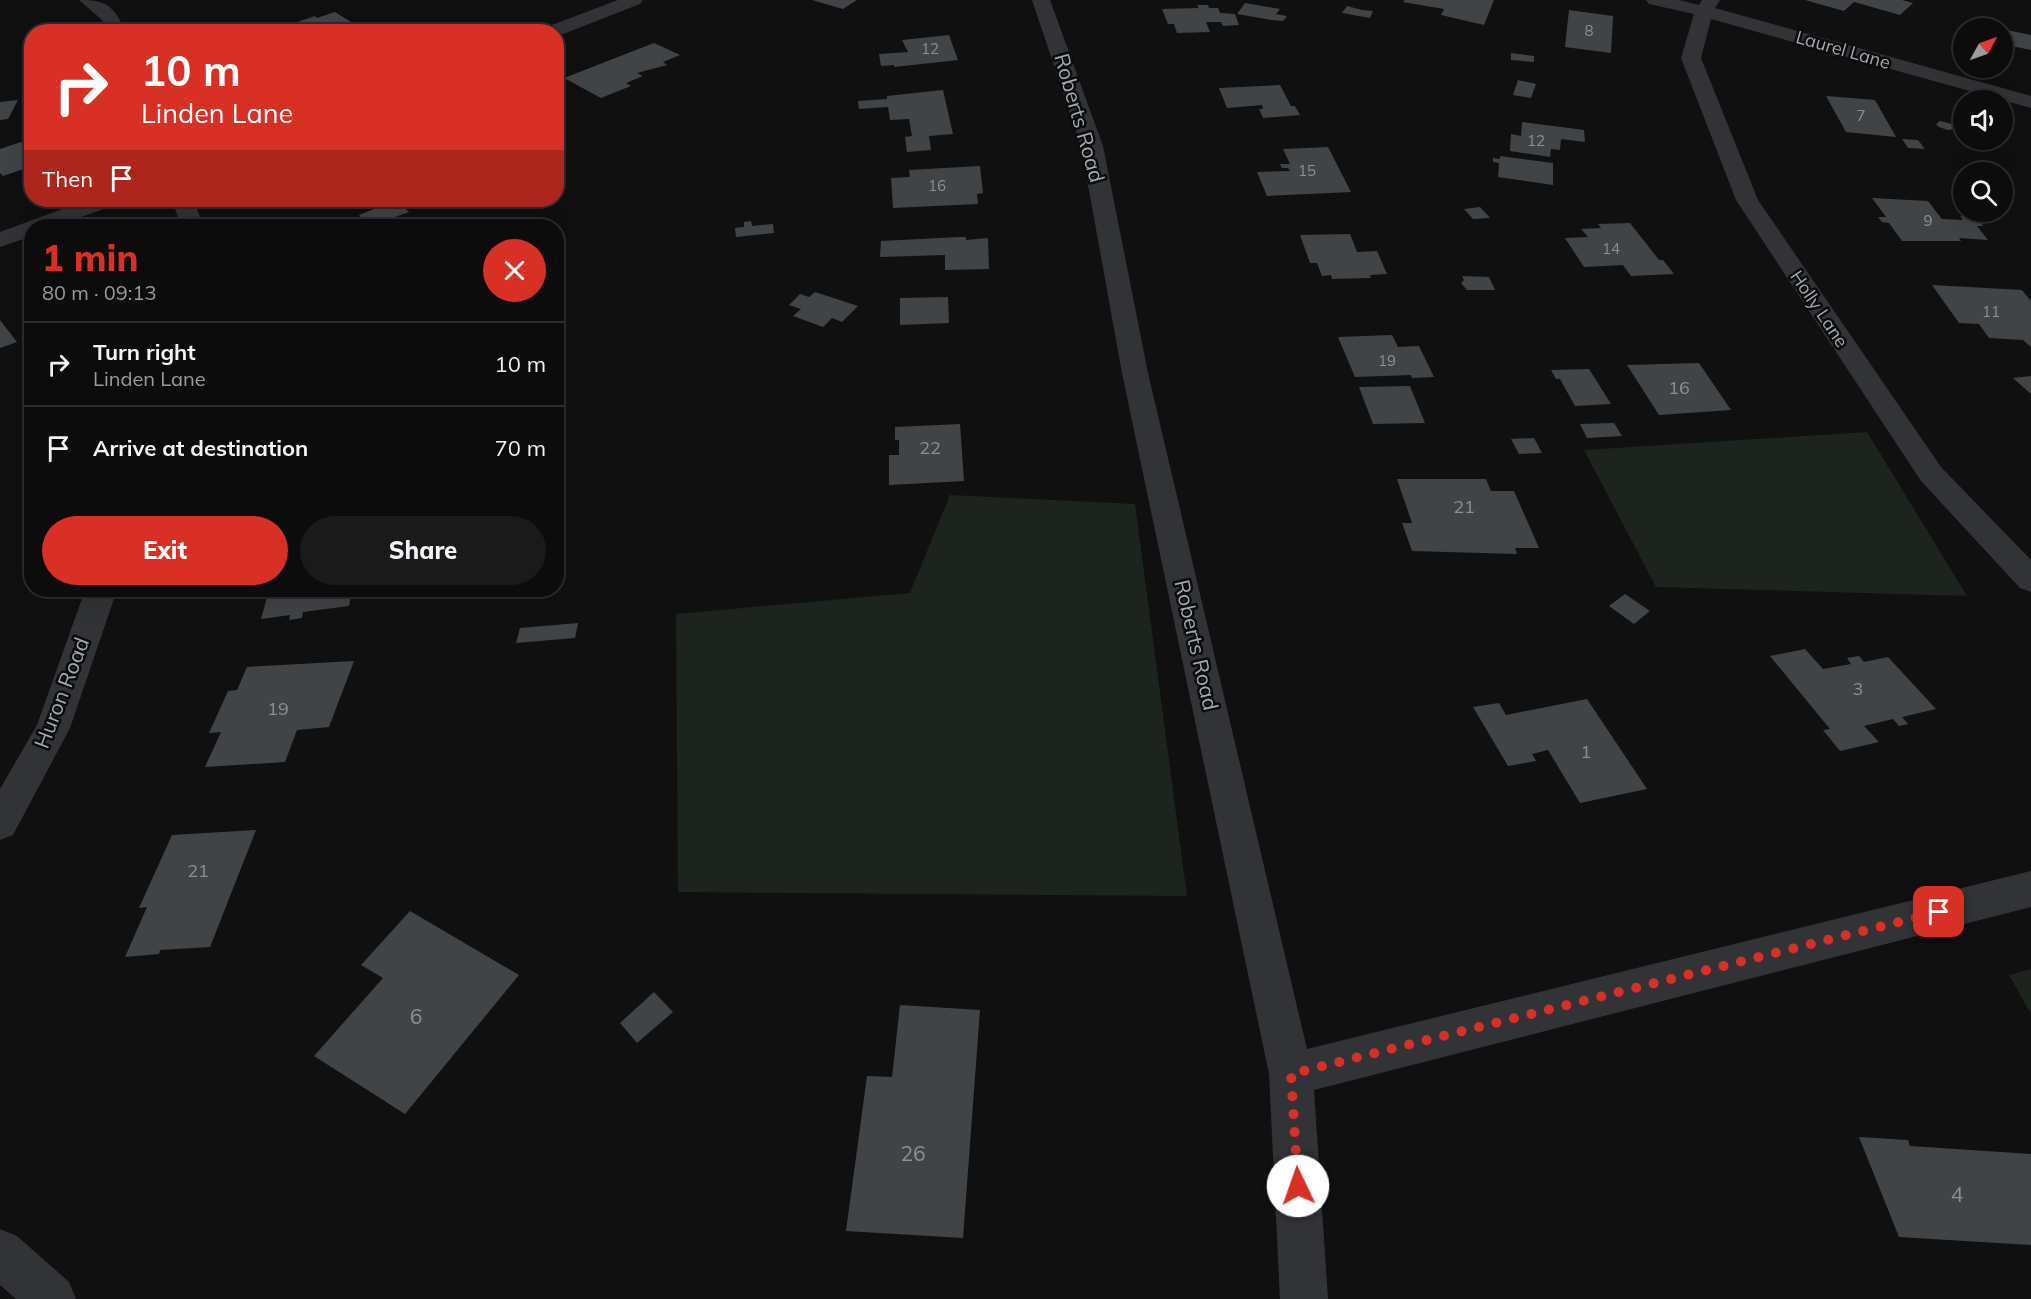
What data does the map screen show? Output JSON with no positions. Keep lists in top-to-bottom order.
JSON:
{
  "streets": {
    "street": [
      "Laurel Lane",
      "Roberts Road",
      "Holly Lane",
      "Huron Road"
    ]
  },
  "crossings": [
    ["Laurel Lane", "Holly Lane"]
  ],
  "house_numbers": [
    "8",
    "12",
    "7",
    "12",
    "15",
    "16",
    "9",
    "14",
    "11",
    "19",
    "16",
    "22",
    "21",
    "3",
    "19",
    "1",
    "21",
    "6",
    "26",
    "4"
  ],
  "north": "top right",
  "page": {
    "turn": ["10 m", "Linden Lane"],
    "then": "Then",
    "heading": ["1 min", "80 m · 09:13"],
    "list": [
      {
        "name": "Turn right",
        "note": "Linden Lane",
        "value": "10 m"
      },
      {
        "name": "Arrive at destination",
        "value": "70 m"
      }
    ],
    "buttons": ["Exit", "Share"]
  }
}
